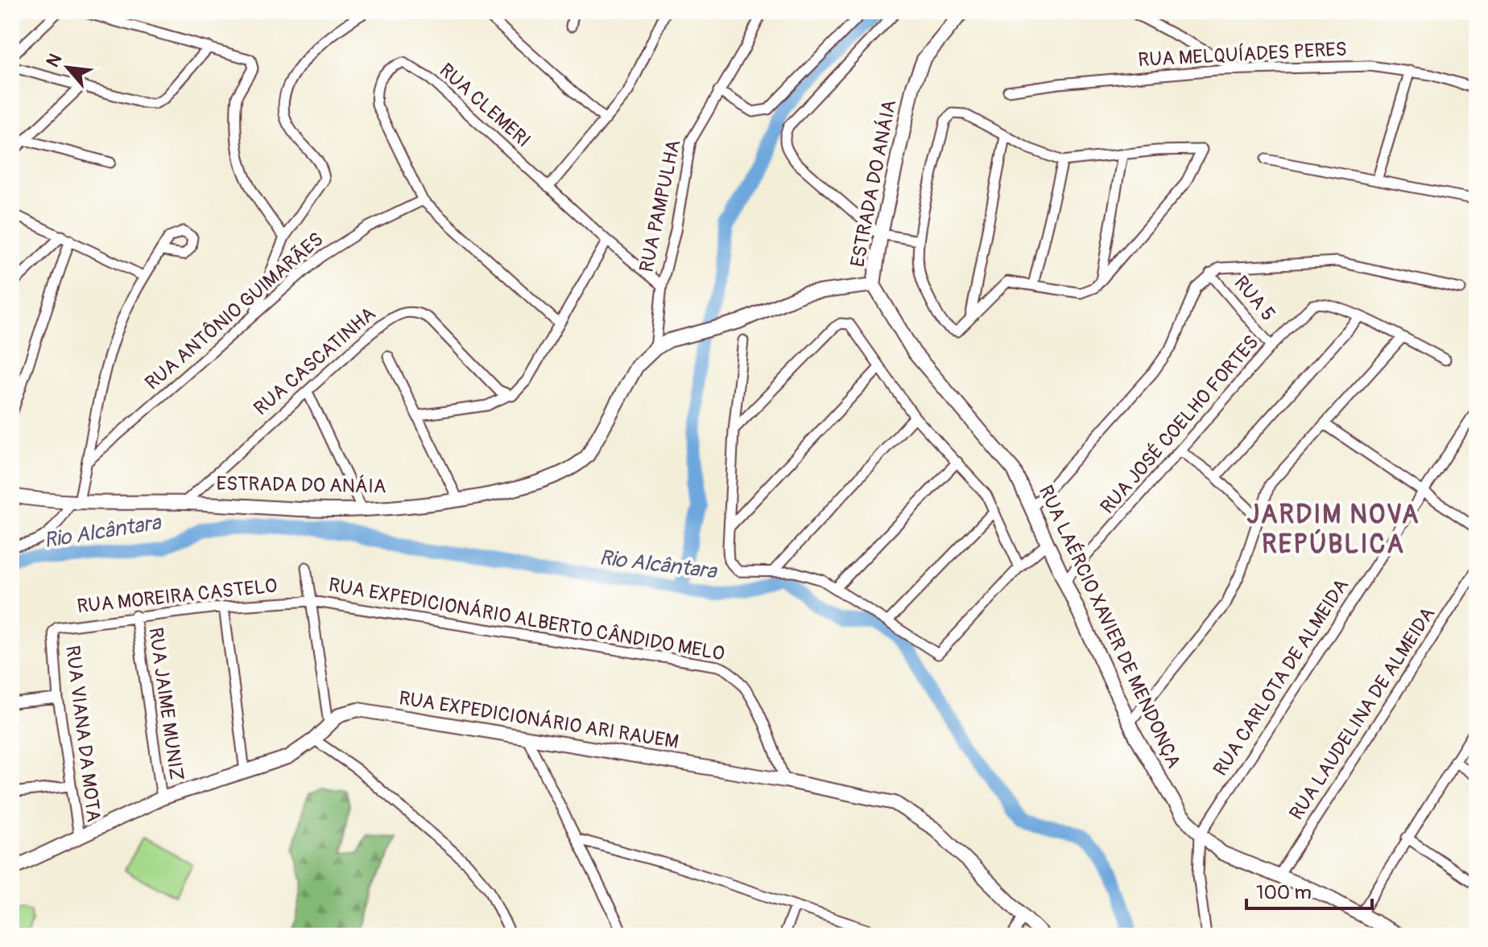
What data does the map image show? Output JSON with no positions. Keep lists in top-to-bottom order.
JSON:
{
  "streets": {
    "street": [
      "RUA MELQUÍADES PERES",
      "RUA CLEMERI",
      "ESTRADA DO ANÁIA",
      "RUA PAMPULHA",
      "RUA 5",
      "RUA ANTÔNIO GUIMARÃES",
      "RUA CASCATINHA",
      "RUA JOSÉ COELHO FORTES",
      "RUA MOREIRA CASTELO",
      "RUA EXPEDICIONÁRIO ALBERTO CÂNDIDO MELO",
      "RUA LAÉRCIO XAVIER DE MENDONÇA",
      "RUA CARLOTA DE ALMEIDA",
      "RUA JAIME MUNIZ",
      "RUA LAUDELINA DE ALMEIDA",
      "RUA EXPEDICIONÁRIO ARI RAUEM",
      "RUA VIANA DA MOTA"
    ]
  },
  "crossings": [
    ["RUA CLEMERI", "RUA PAMPULHA"],
    ["RUA CLEMERI", "RUA ANTÔNIO GUIMARÃES"],
    ["ESTRADA DO ANÁIA", "RUA PAMPULHA"],
    ["ESTRADA DO ANÁIA", "RUA CASCATINHA"],
    ["ESTRADA DO ANÁIA", "RUA LAÉRCIO XAVIER DE MENDONÇA"],
    ["RUA 5", "RUA JOSÉ COELHO FORTES"],
    ["RUA JOSÉ COELHO FORTES", "RUA LAÉRCIO XAVIER DE MENDONÇA"],
    ["RUA MOREIRA CASTELO", "RUA EXPEDICIONÁRIO ALBERTO CÂNDIDO MELO"],
    ["RUA MOREIRA CASTELO", "RUA JAIME MUNIZ"],
    ["RUA MOREIRA CASTELO", "RUA VIANA DA MOTA"],
    ["RUA EXPEDICIONÁRIO ALBERTO CÂNDIDO MELO", "RUA EXPEDICIONÁRIO ARI RAUEM"],
    ["RUA LAÉRCIO XAVIER DE MENDONÇA", "RUA CARLOTA DE ALMEIDA"],
    ["RUA LAÉRCIO XAVIER DE MENDONÇA", "RUA LAUDELINA DE ALMEIDA"],
    ["RUA JAIME MUNIZ", "RUA EXPEDICIONÁRIO ARI RAUEM"],
    ["RUA EXPEDICIONÁRIO ARI RAUEM", "RUA VIANA DA MOTA"]
  ],
  "districts": ["JARDIM NOVA REPÚBLICA"],
  "water": ["Rio Alcântara"],
  "scale_bar": "100 m",
  "north": "top left"
}
